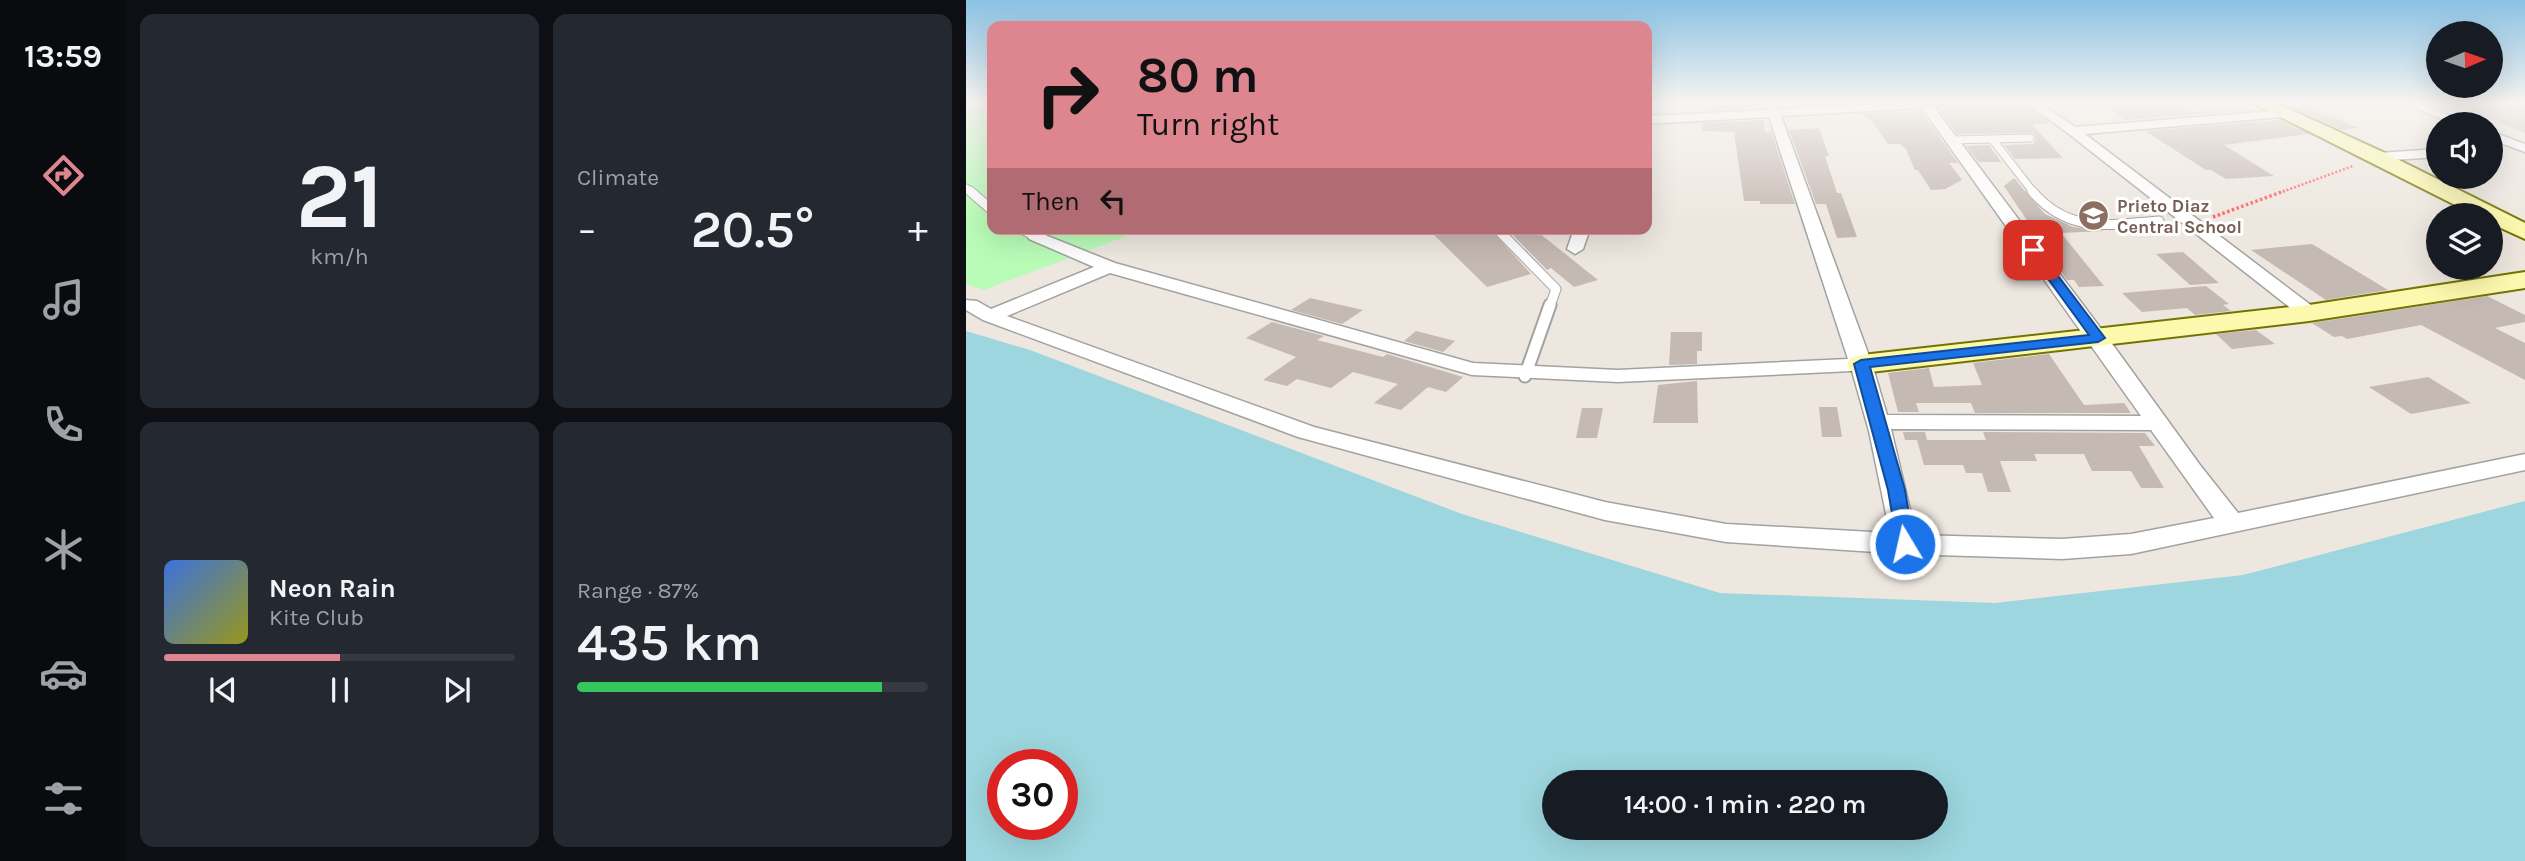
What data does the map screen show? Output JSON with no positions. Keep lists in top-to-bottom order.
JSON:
{
  "places": {
    "school or university": ["Prieto Diaz Central School"]
  },
  "north": "right",
  "page": {
    "tabs": "13:59",
    "tile": [
      ["21", "km/h"],
      "Climate",
      ["Range · 87%", "435 km"]
    ],
    "turn": ["80 m", "Turn right"],
    "then": "Then",
    "heat": ["−", "20.5°", "+"],
    "song": ["Neon Rain", "Kite Club"],
    "limit": "30",
    "trip": "14:00 · 1 min · 220 m"
  }
}
